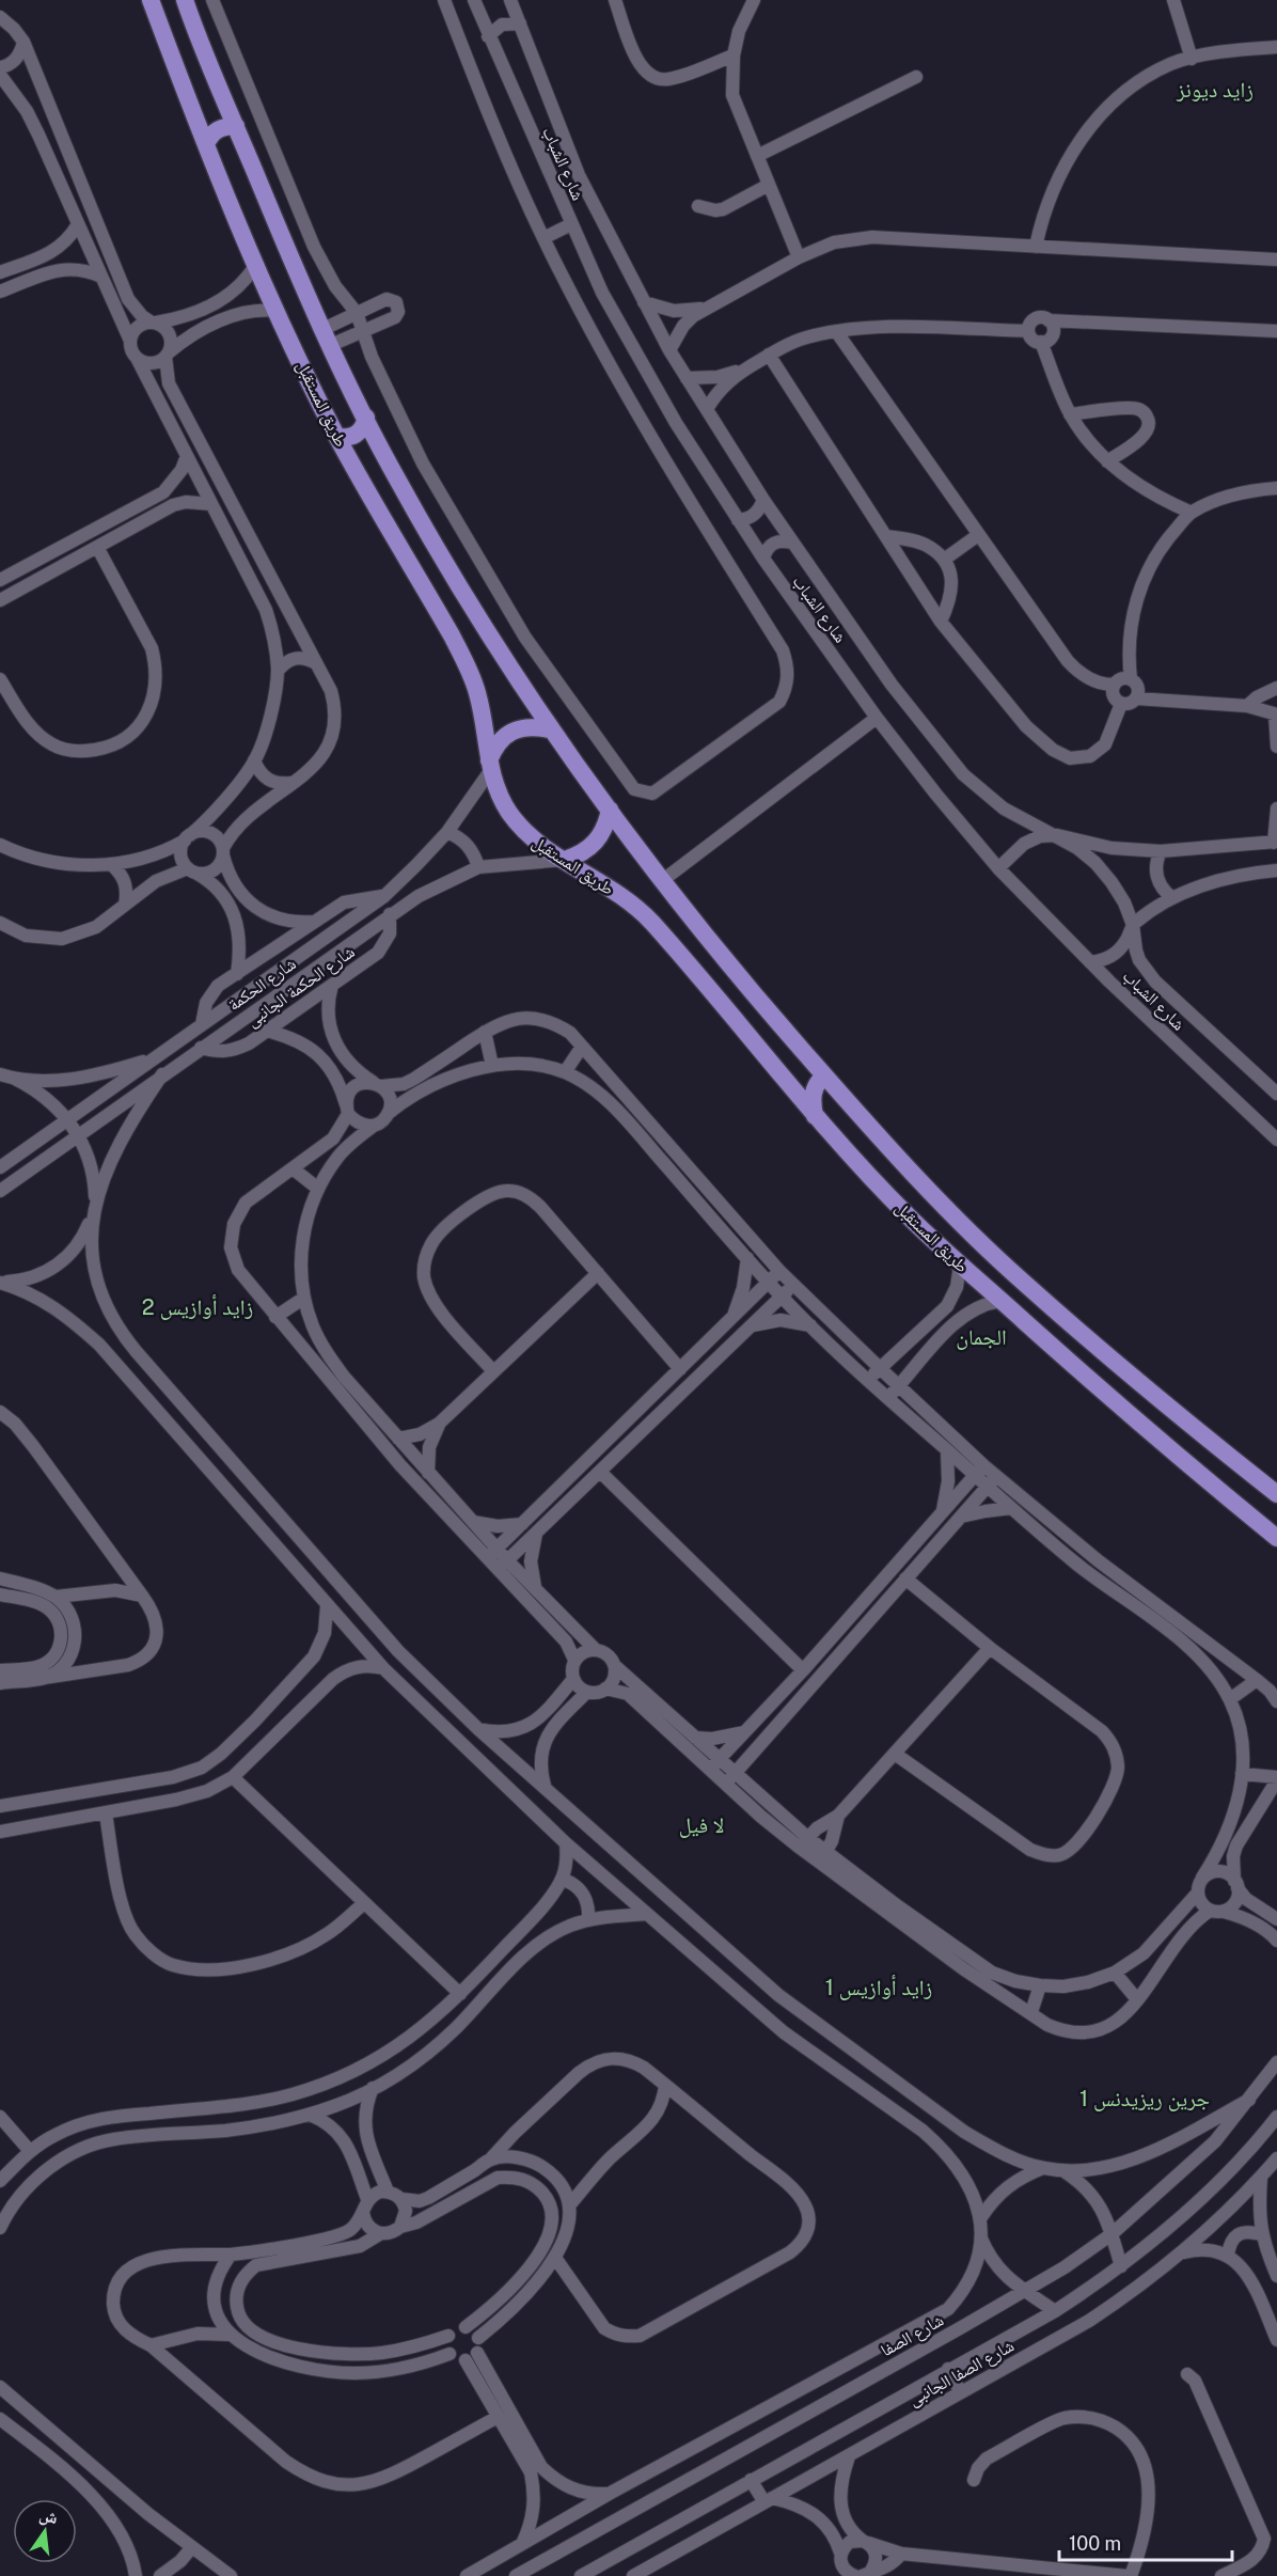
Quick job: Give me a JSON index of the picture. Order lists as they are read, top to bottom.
{
  "streets": {
    "main road": ["طريق المستقبل"],
    "street": [
      "شارع الشباب",
      "شارع الحكمة",
      "شارع الحكمة الجانبى",
      "شارع الصفا",
      "شارع الصفا الجانبى"
    ]
  },
  "crossings": [
    ["طريق المستقبل", "شارع الحكمة"],
    ["شارع الحكمة", "شارع الحكمة الجانبى"]
  ],
  "districts": [
    "زايد ديونز",
    "زايد أوازيس 2",
    "الجمان",
    "لا فيل",
    "زايد أوازيس 1",
    "جرين ريزيدنس 1"
  ],
  "scale_bar": "100 m",
  "north": "top"
}
